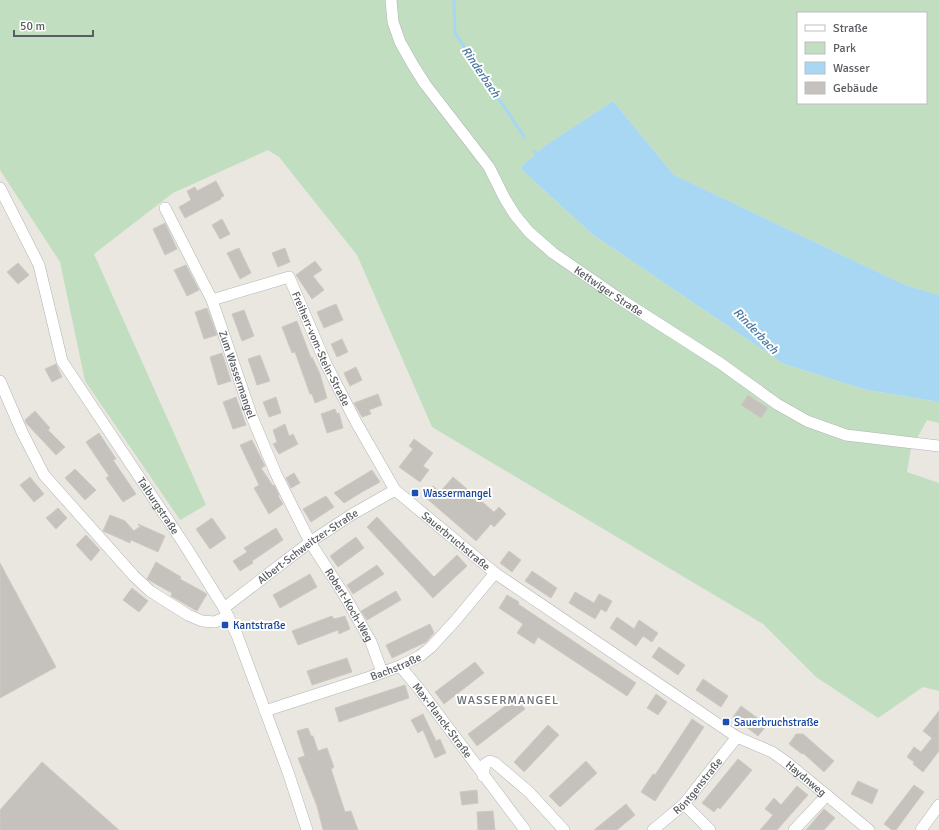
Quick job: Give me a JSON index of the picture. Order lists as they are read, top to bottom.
{
  "streets": {
    "street": [
      "Kettwiger Straße",
      "Freiherr-vom-Stein-Straße",
      "Zum Wassermangel",
      "Talburgstraße",
      "Sauerbruchstraße",
      "Albert-Schweitzer-Straße",
      "Robert-Koch-Weg",
      "Bachstraße",
      "Max-Planck-Straße",
      "Haydnweg",
      "Röntgenstraße"
    ]
  },
  "crossings": [
    ["Freiherr-vom-Stein-Straße", "Zum Wassermangel"],
    ["Freiherr-vom-Stein-Straße", "Sauerbruchstraße"],
    ["Freiherr-vom-Stein-Straße", "Albert-Schweitzer-Straße"],
    ["Zum Wassermangel", "Albert-Schweitzer-Straße"],
    ["Zum Wassermangel", "Robert-Koch-Weg"],
    ["Talburgstraße", "Albert-Schweitzer-Straße"],
    ["Talburgstraße", "Bachstraße"],
    ["Sauerbruchstraße", "Albert-Schweitzer-Straße"],
    ["Sauerbruchstraße", "Bachstraße"],
    ["Sauerbruchstraße", "Haydnweg"],
    ["Sauerbruchstraße", "Röntgenstraße"],
    ["Albert-Schweitzer-Straße", "Robert-Koch-Weg"],
    ["Robert-Koch-Weg", "Bachstraße"],
    ["Bachstraße", "Max-Planck-Straße"],
    ["Haydnweg", "Röntgenstraße"]
  ],
  "districts": ["WASSERMANGEL"],
  "water": ["Rinderbach"],
  "places": {
    "transit": ["Wassermangel", "Kantstraße", "Sauerbruchstraße"]
  },
  "legend": [
    "Straße",
    "Park",
    "Wasser",
    "Gebäude"
  ],
  "scale_bar": "50 m"
}
